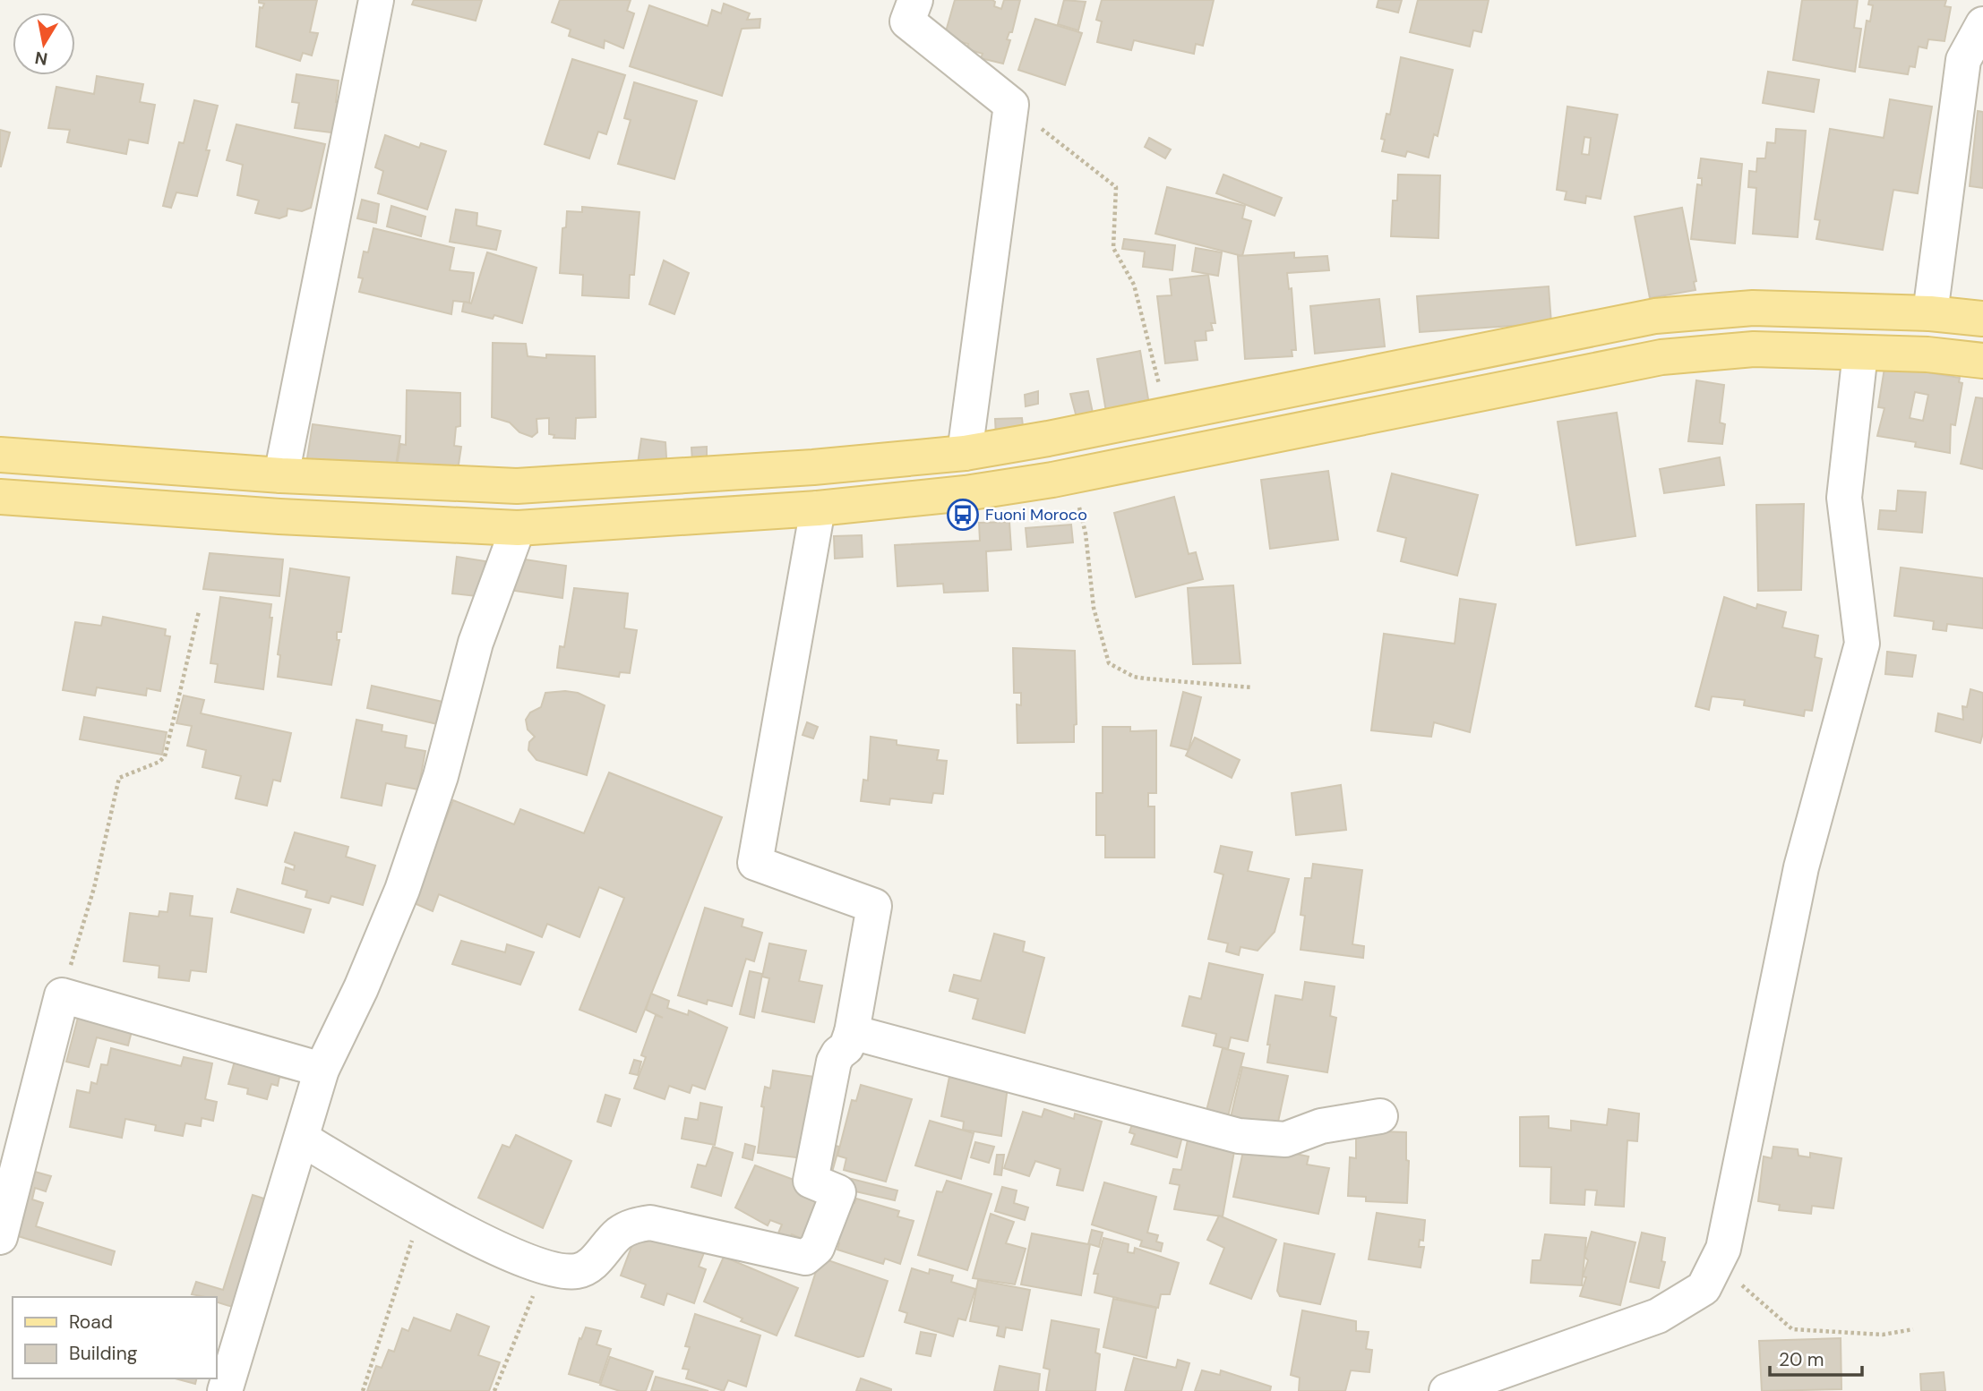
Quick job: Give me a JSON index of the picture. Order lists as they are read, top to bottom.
{
  "places": {
    "bus stop": ["Fuoni Moroco"]
  },
  "legend": ["Road", "Building"],
  "scale_bar": "20 m",
  "north": "bottom"
}
